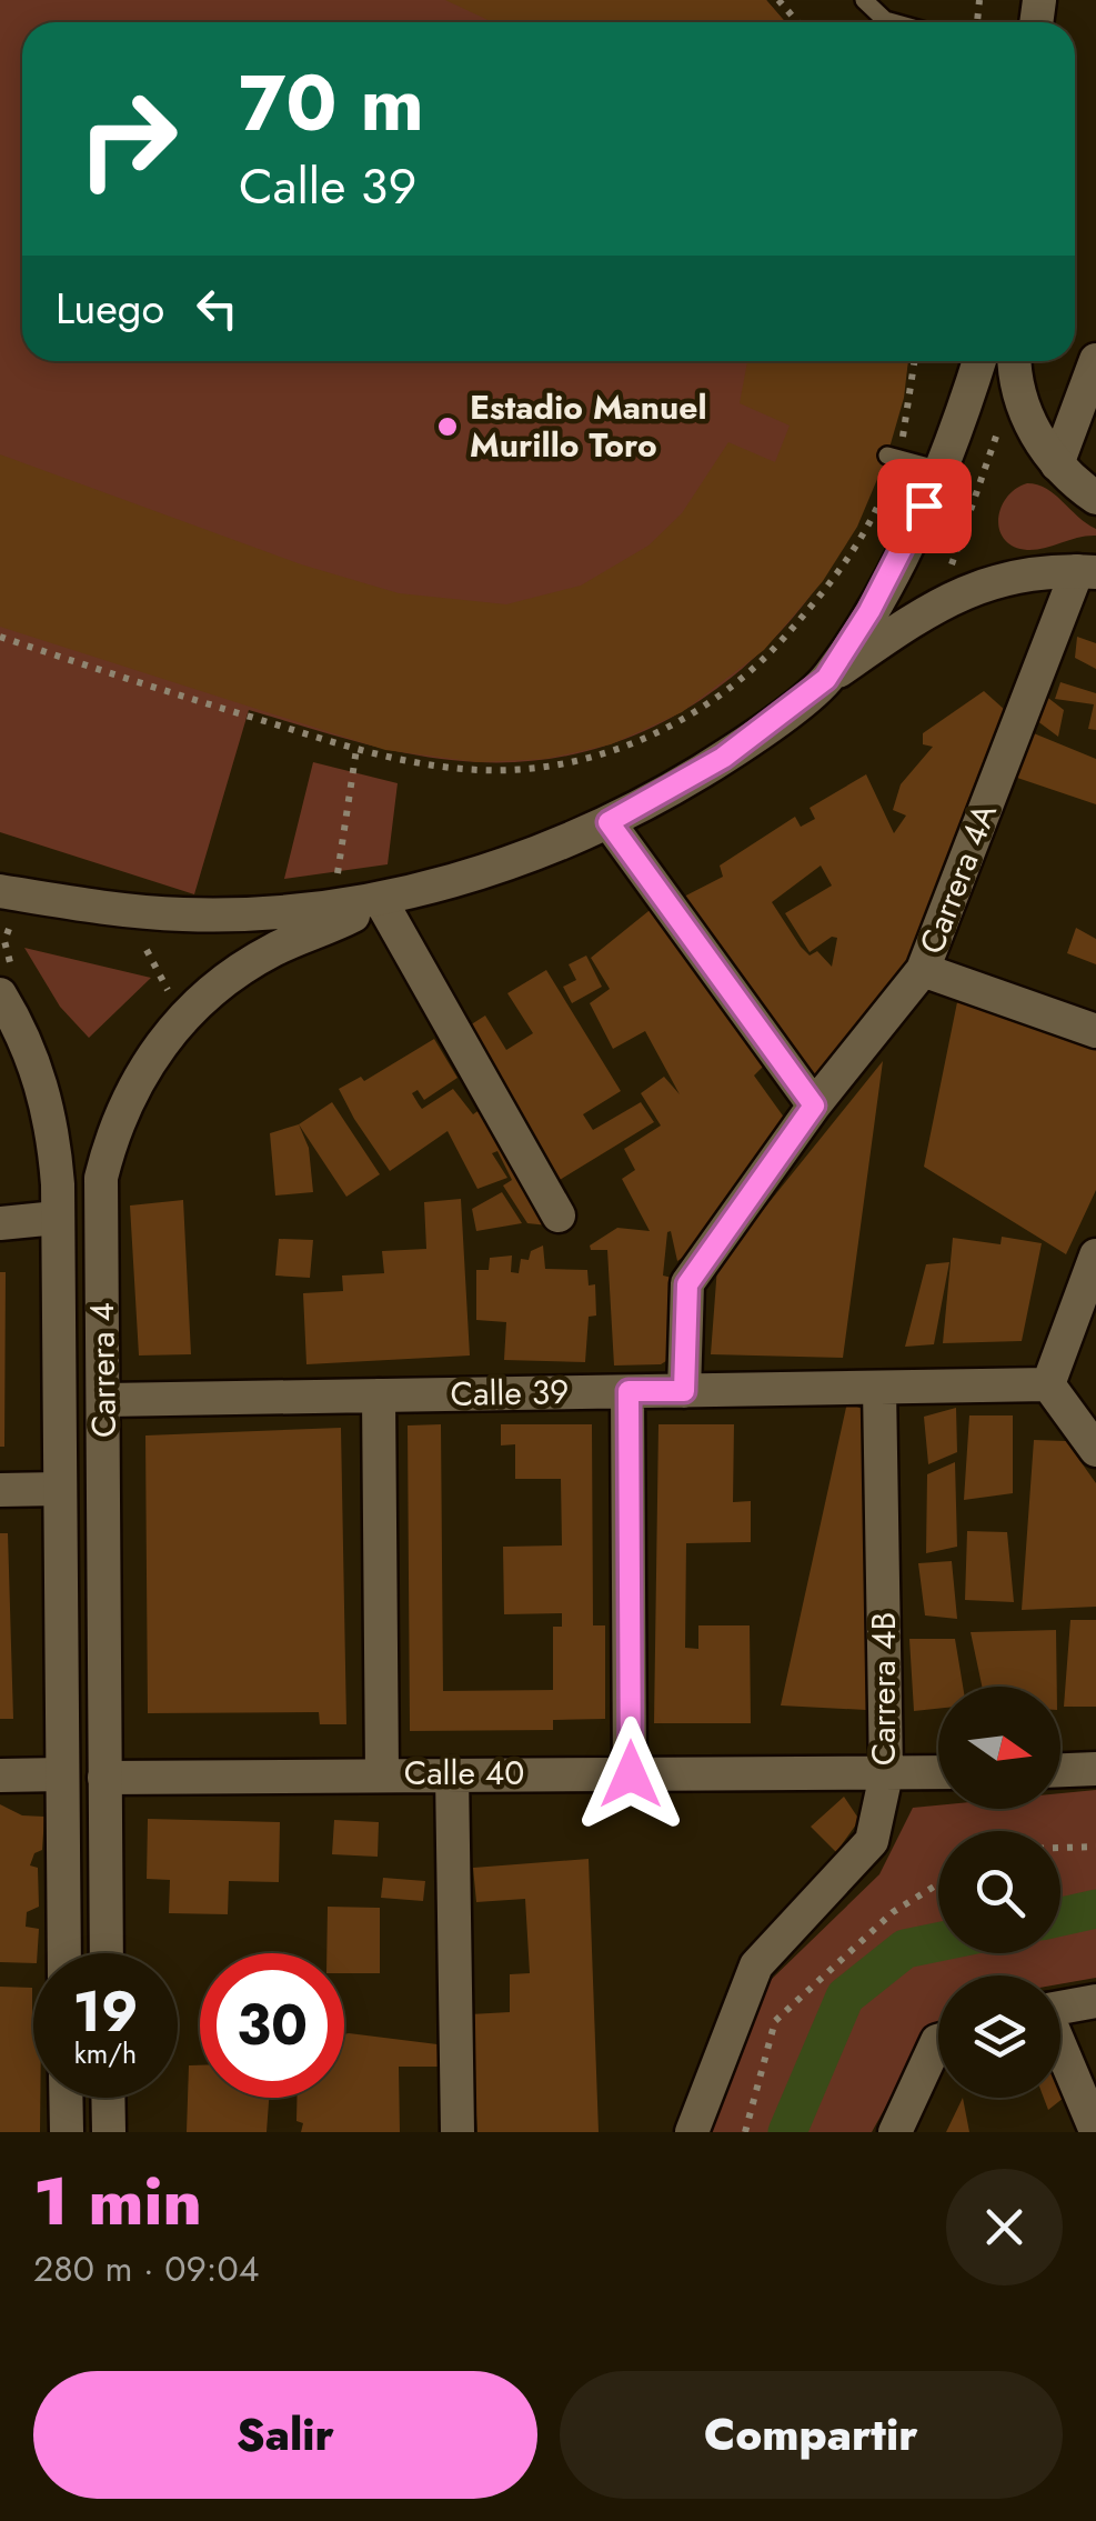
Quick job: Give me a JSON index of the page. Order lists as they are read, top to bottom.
{
  "streets": {
    "street": [
      "Carrera 4A",
      "Carrera 4",
      "Calle 39",
      "Carrera 4B",
      "Calle 40"
    ]
  },
  "crossings": [
    ["Carrera 4A", "Calle 39"],
    ["Carrera 4", "Calle 39"],
    ["Carrera 4", "Calle 40"],
    ["Calle 39", "Carrera 4B"],
    ["Carrera 4B", "Calle 40"]
  ],
  "places": ["Estadio Manuel Murillo Toro"],
  "north": "right",
  "page": {
    "turn": ["70 m", "Calle 39"],
    "then": "Luego",
    "speed": "19 km/h",
    "limit": "30",
    "heading": ["1 min", "280 m · 09:04"],
    "buttons": ["Salir", "Compartir"]
  }
}
